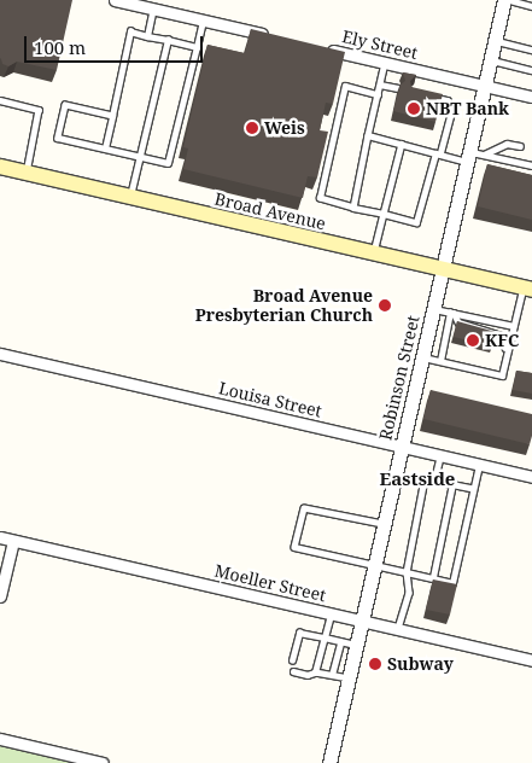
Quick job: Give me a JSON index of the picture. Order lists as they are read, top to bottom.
{
  "streets": {
    "main road": ["Broad Avenue"],
    "street": [
      "Ely Street",
      "Robinson Street",
      "Louisa Street",
      "Moeller Street"
    ]
  },
  "crossings": [
    ["Ely Street", "Robinson Street"],
    ["Broad Avenue", "Robinson Street"],
    ["Robinson Street", "Louisa Street"],
    ["Robinson Street", "Moeller Street"]
  ],
  "districts": ["Eastside"],
  "places": [
    "NBT Bank",
    "Weis",
    "Broad Avenue Presbyterian Church",
    "KFC",
    "Subway"
  ],
  "scale_bar": "100 m"
}
